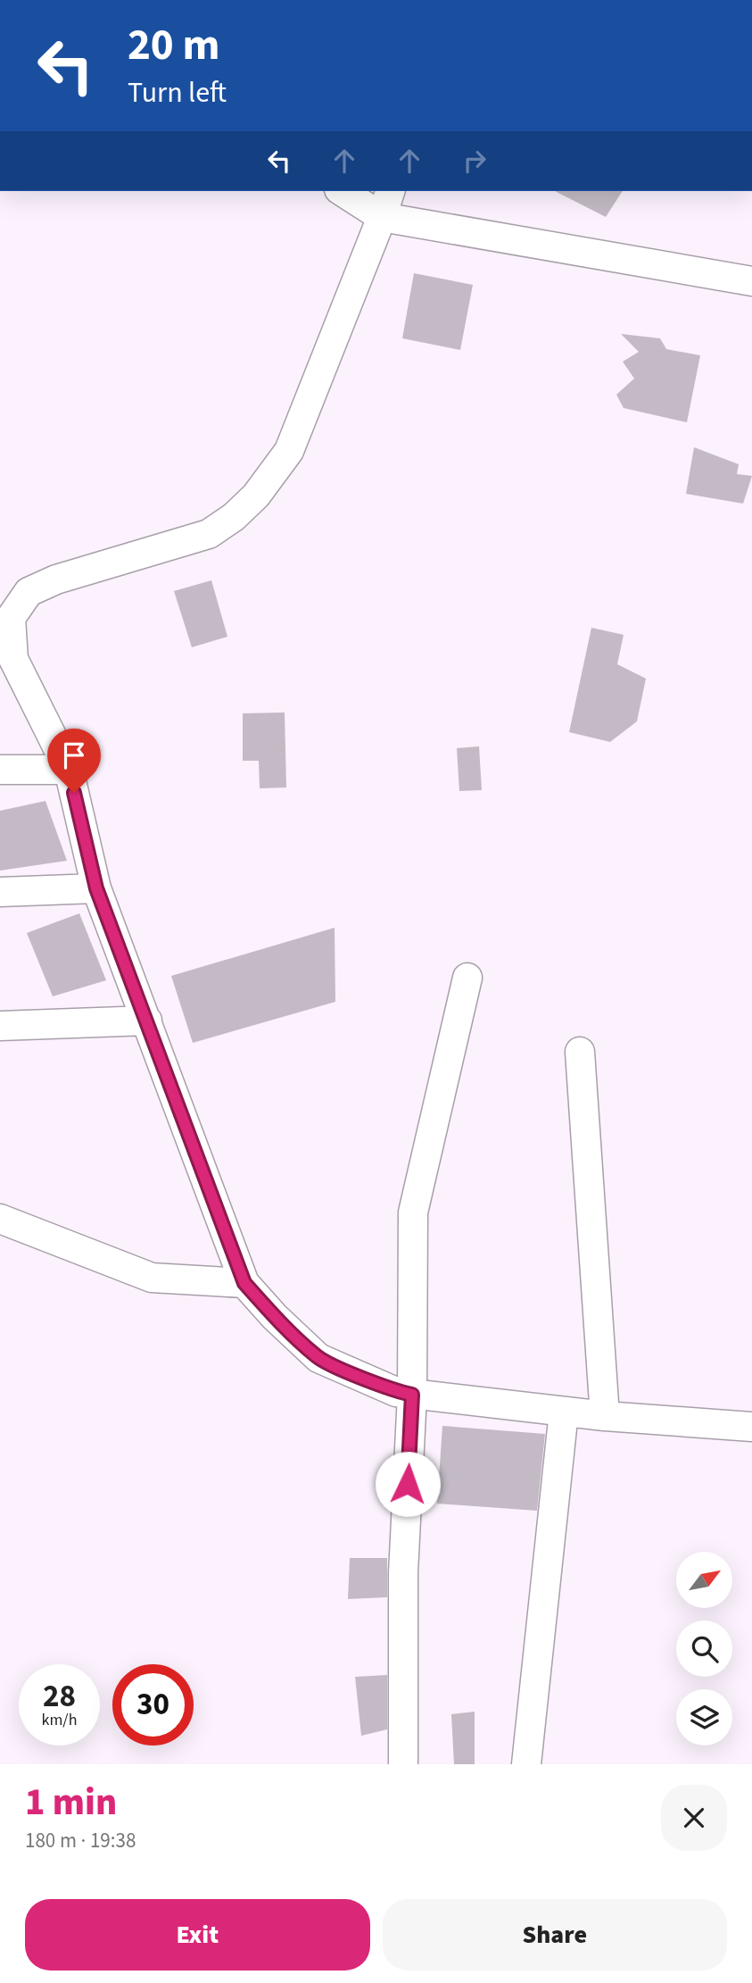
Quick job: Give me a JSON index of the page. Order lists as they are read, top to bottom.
{
  "north": "top right",
  "page": {
    "turn": ["20 m", "Turn left"],
    "speed": "28 km/h",
    "limit": "30",
    "heading": ["1 min", "180 m · 19:38"],
    "buttons": ["Exit", "Share"]
  }
}
